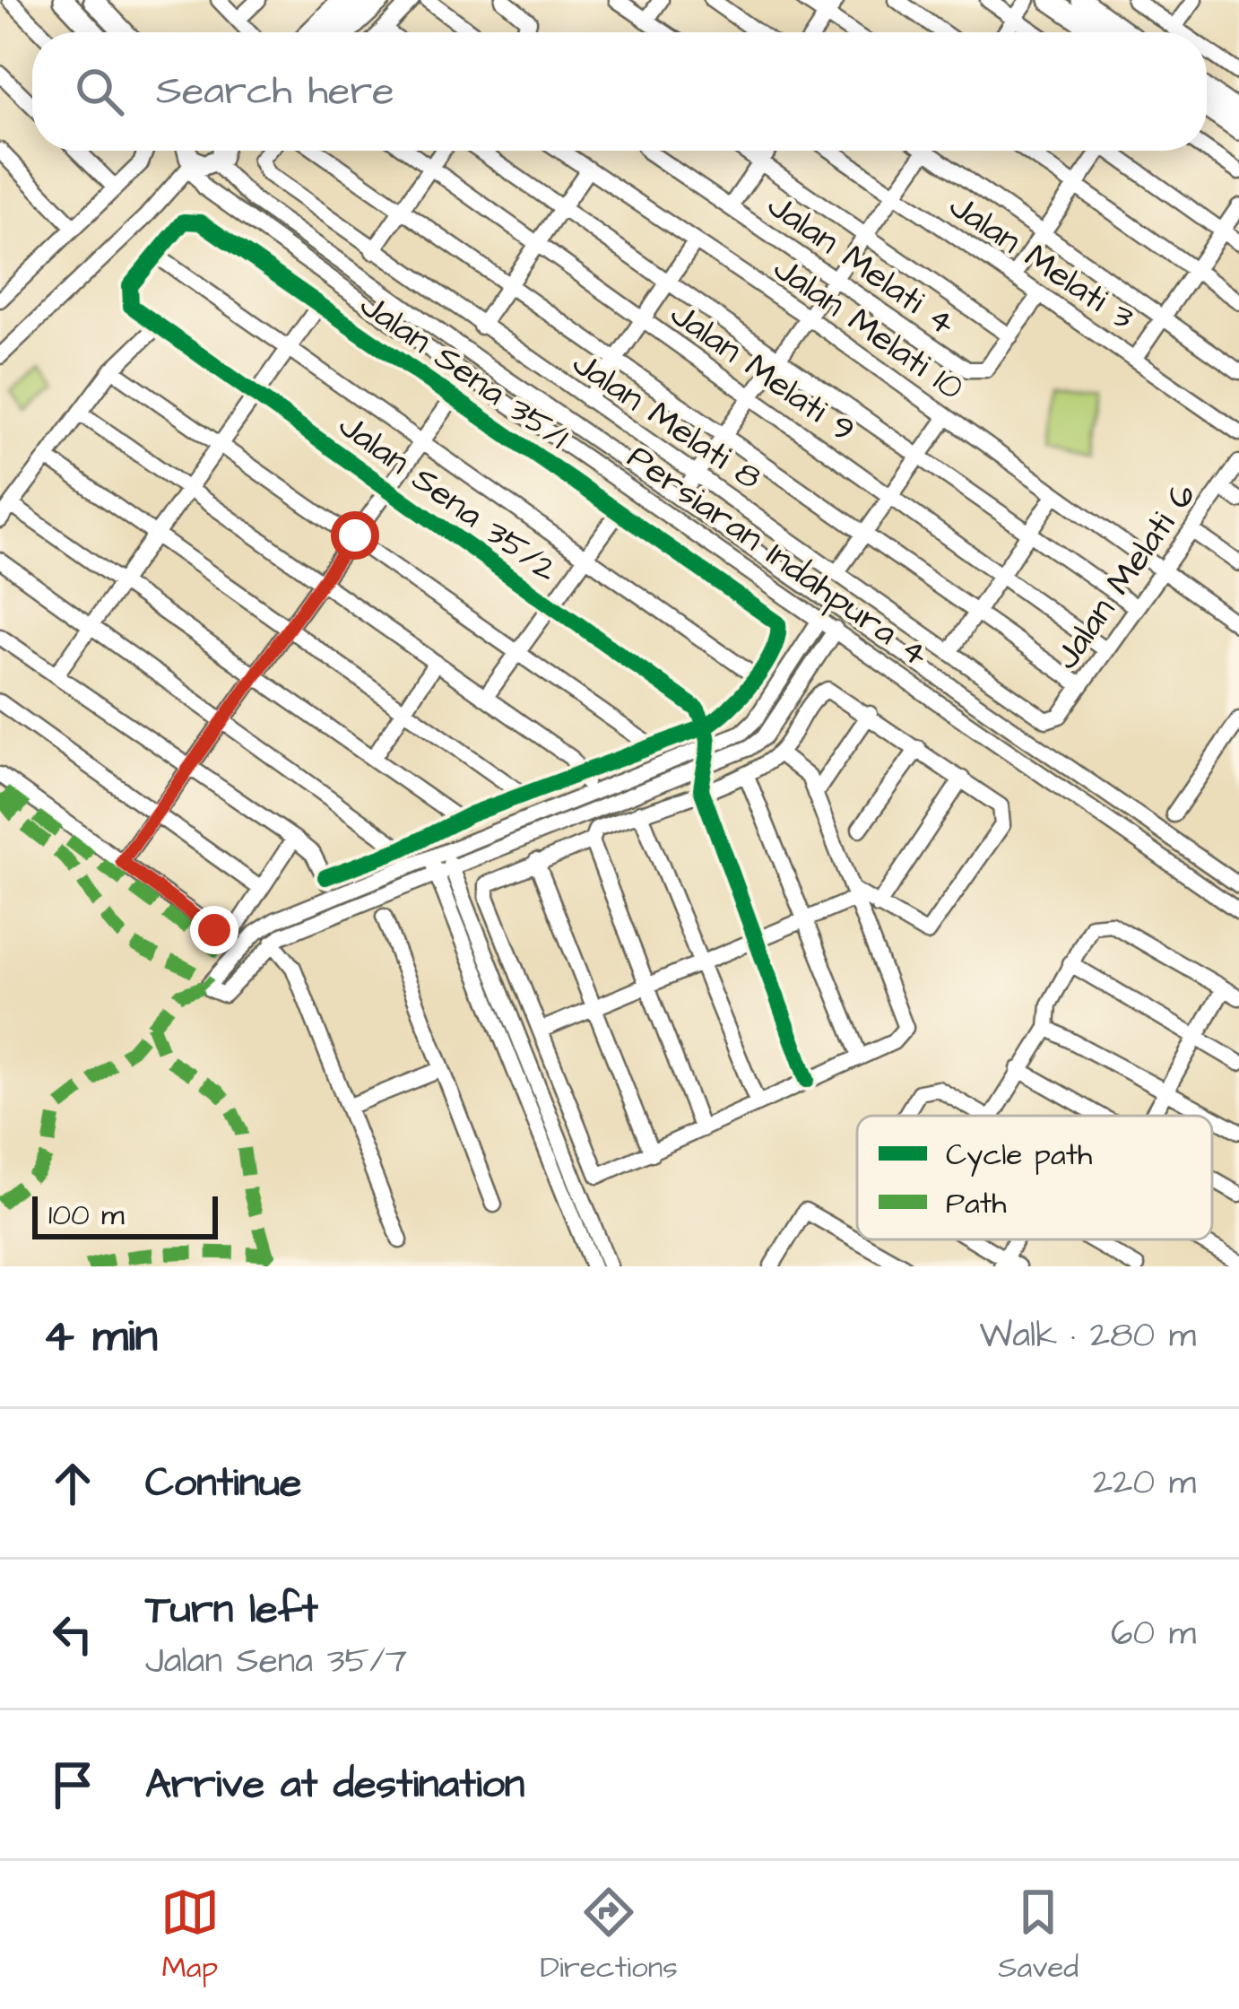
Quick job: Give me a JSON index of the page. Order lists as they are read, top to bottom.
{
  "streets": {
    "street": [
      "Jalan Melati 3",
      "Jalan Melati 4",
      "Jalan Melati 10",
      "Jalan Sena 35/1",
      "Jalan Melati 9",
      "Jalan Melati 8",
      "Jalan Sena 35/2",
      "Persiaran Indahpura 4",
      "Jalan Melati 6"
    ]
  },
  "crossings": [
    ["Jalan Melati 3", "Jalan Melati 4"],
    ["Jalan Melati 10", "Jalan Melati 6"],
    ["Jalan Sena 35/1", "Jalan Sena 35/2"],
    ["Jalan Melati 9", "Jalan Melati 6"],
    ["Jalan Melati 8", "Jalan Melati 6"]
  ],
  "legend": ["Cycle path", "Path"],
  "scale_bar": "100 m",
  "page": {
    "search": "Search here",
    "scale": "100 m",
    "heading": ["4 min", "Walk · 280 m"],
    "list": [
      ["Continue", "220 m"],
      ["Turn left", "Jalan Sena 35/7", "60 m"],
      "Arrive at destination"
    ],
    "nav": ["Map", "Directions", "Saved"]
  }
}
